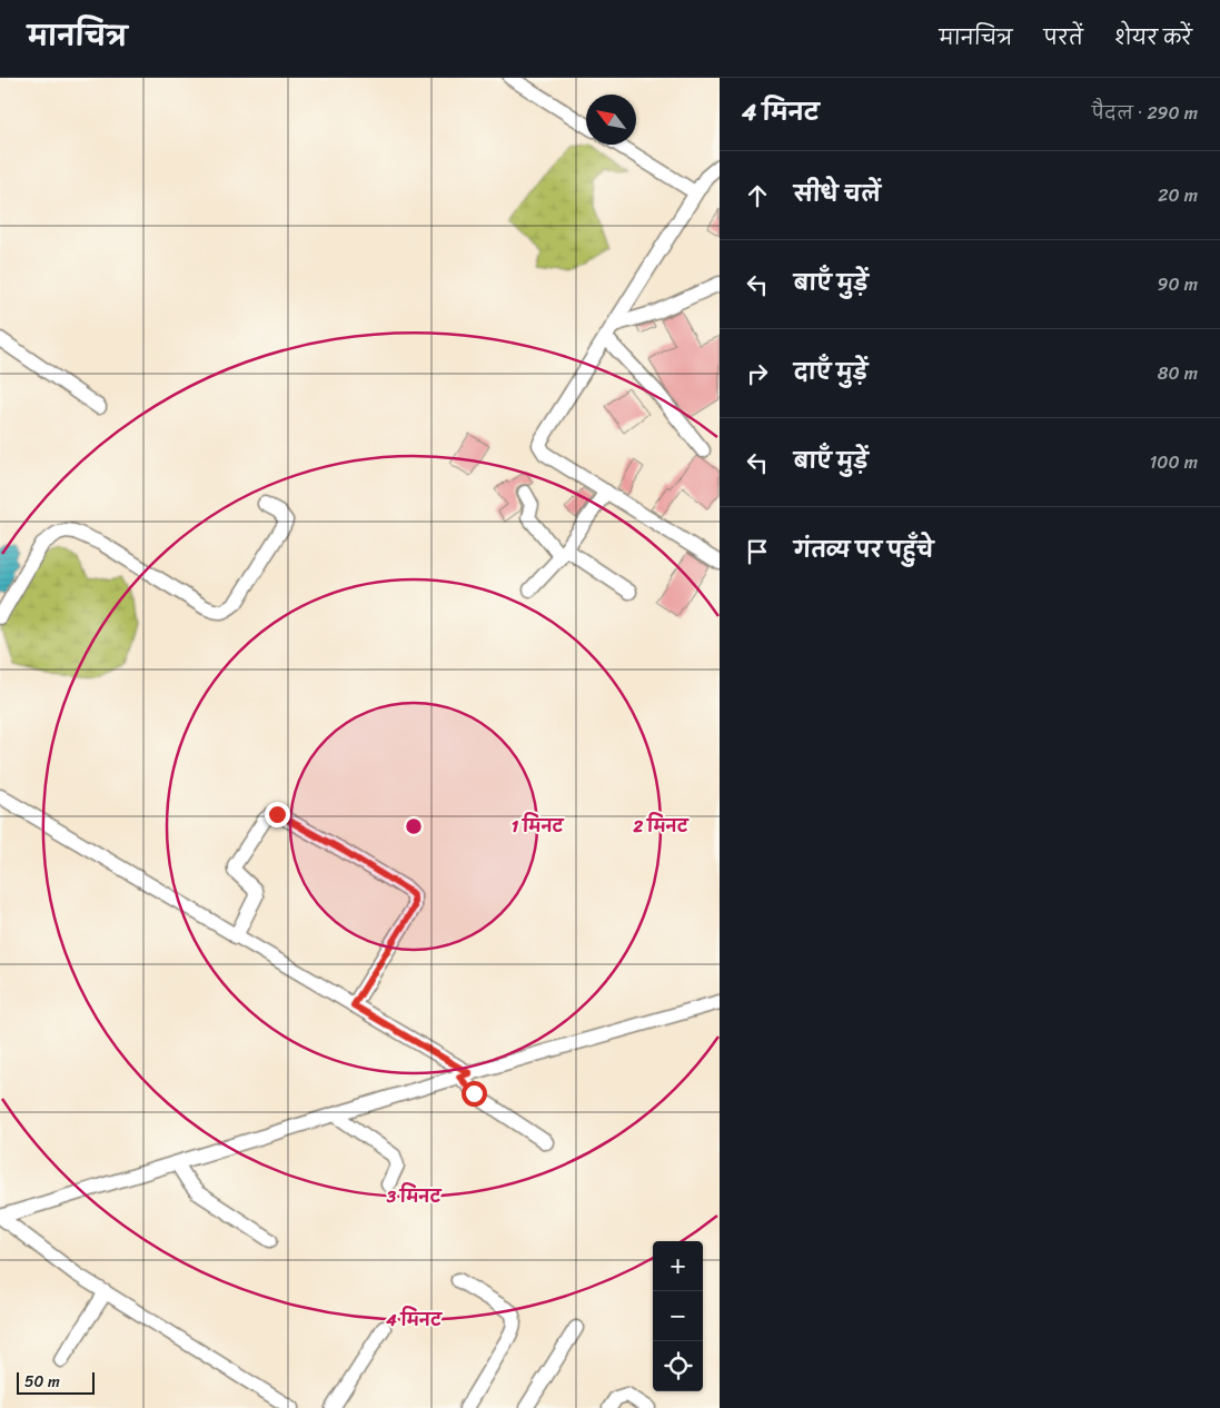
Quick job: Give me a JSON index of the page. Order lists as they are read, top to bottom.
{
  "scale_bar": "50 m",
  "north": "top left",
  "page": {
    "header": "मानचित्र",
    "nav": ["मानचित्र", "परतें", "शेयर करें"],
    "heading": ["4 मिनट", "पैदल · 290 m"],
    "list": [
      ["सीधे चलें", "20 m"],
      ["बाएँ मुड़ें", "90 m"],
      ["दाएँ मुड़ें", "80 m"],
      ["बाएँ मुड़ें", "100 m"],
      "गंतव्य पर पहुँचे"
    ],
    "map_buttons": ["+", "−"],
    "scale": "50 m"
  },
  "rings": [
    "1 मिनट",
    "2 मिनट",
    "3 मिनट",
    "4 मिनट"
  ]
}
